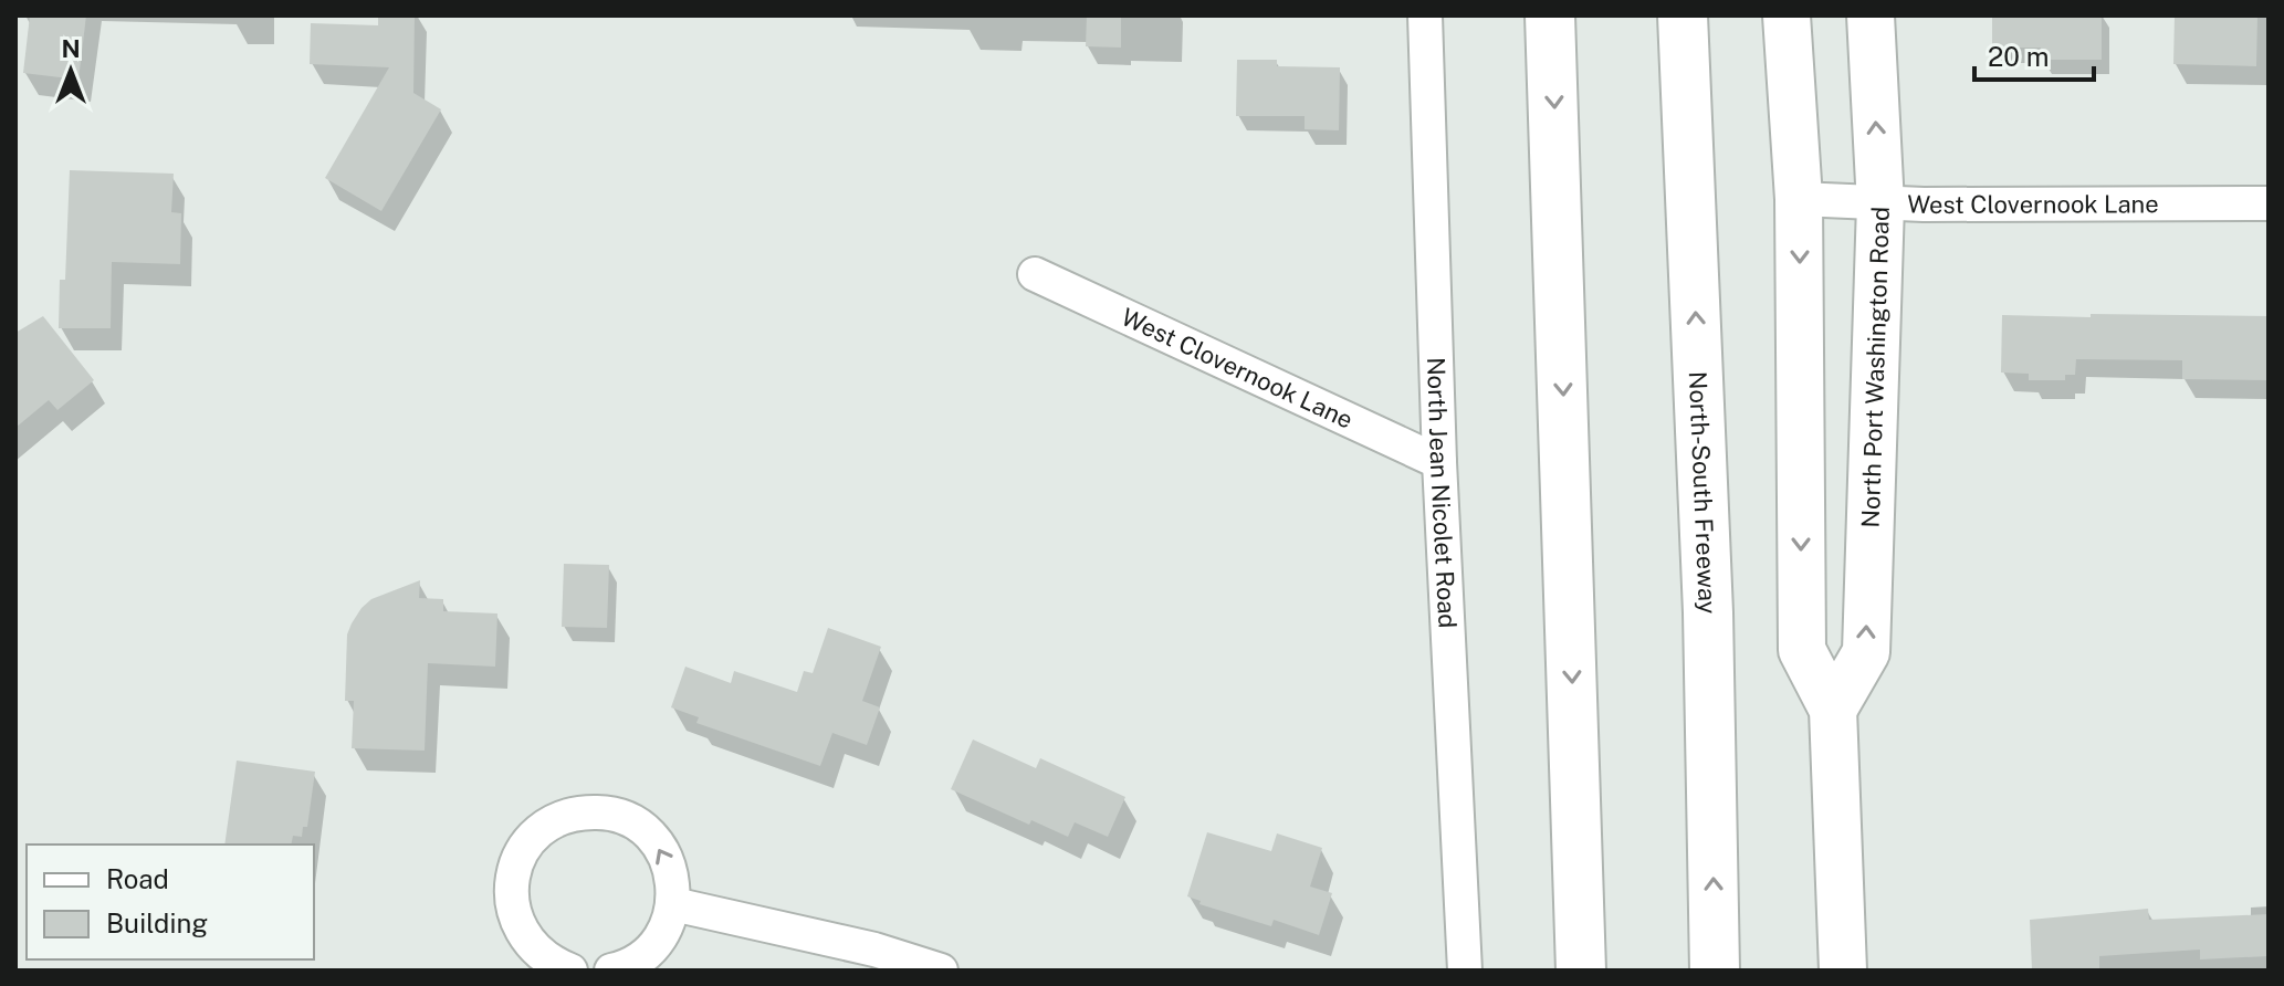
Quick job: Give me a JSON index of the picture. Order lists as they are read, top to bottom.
{
  "streets": {
    "highway": ["North-South Freeway"],
    "main road": ["North Port Washington Road"],
    "street": ["West Clovernook Lane", "North Jean Nicolet Road"]
  },
  "crossings": [
    ["West Clovernook Lane", "North Port Washington Road"],
    ["West Clovernook Lane", "North Jean Nicolet Road"]
  ],
  "legend": ["Road", "Building"],
  "scale_bar": "20 m",
  "north": "top"
}
